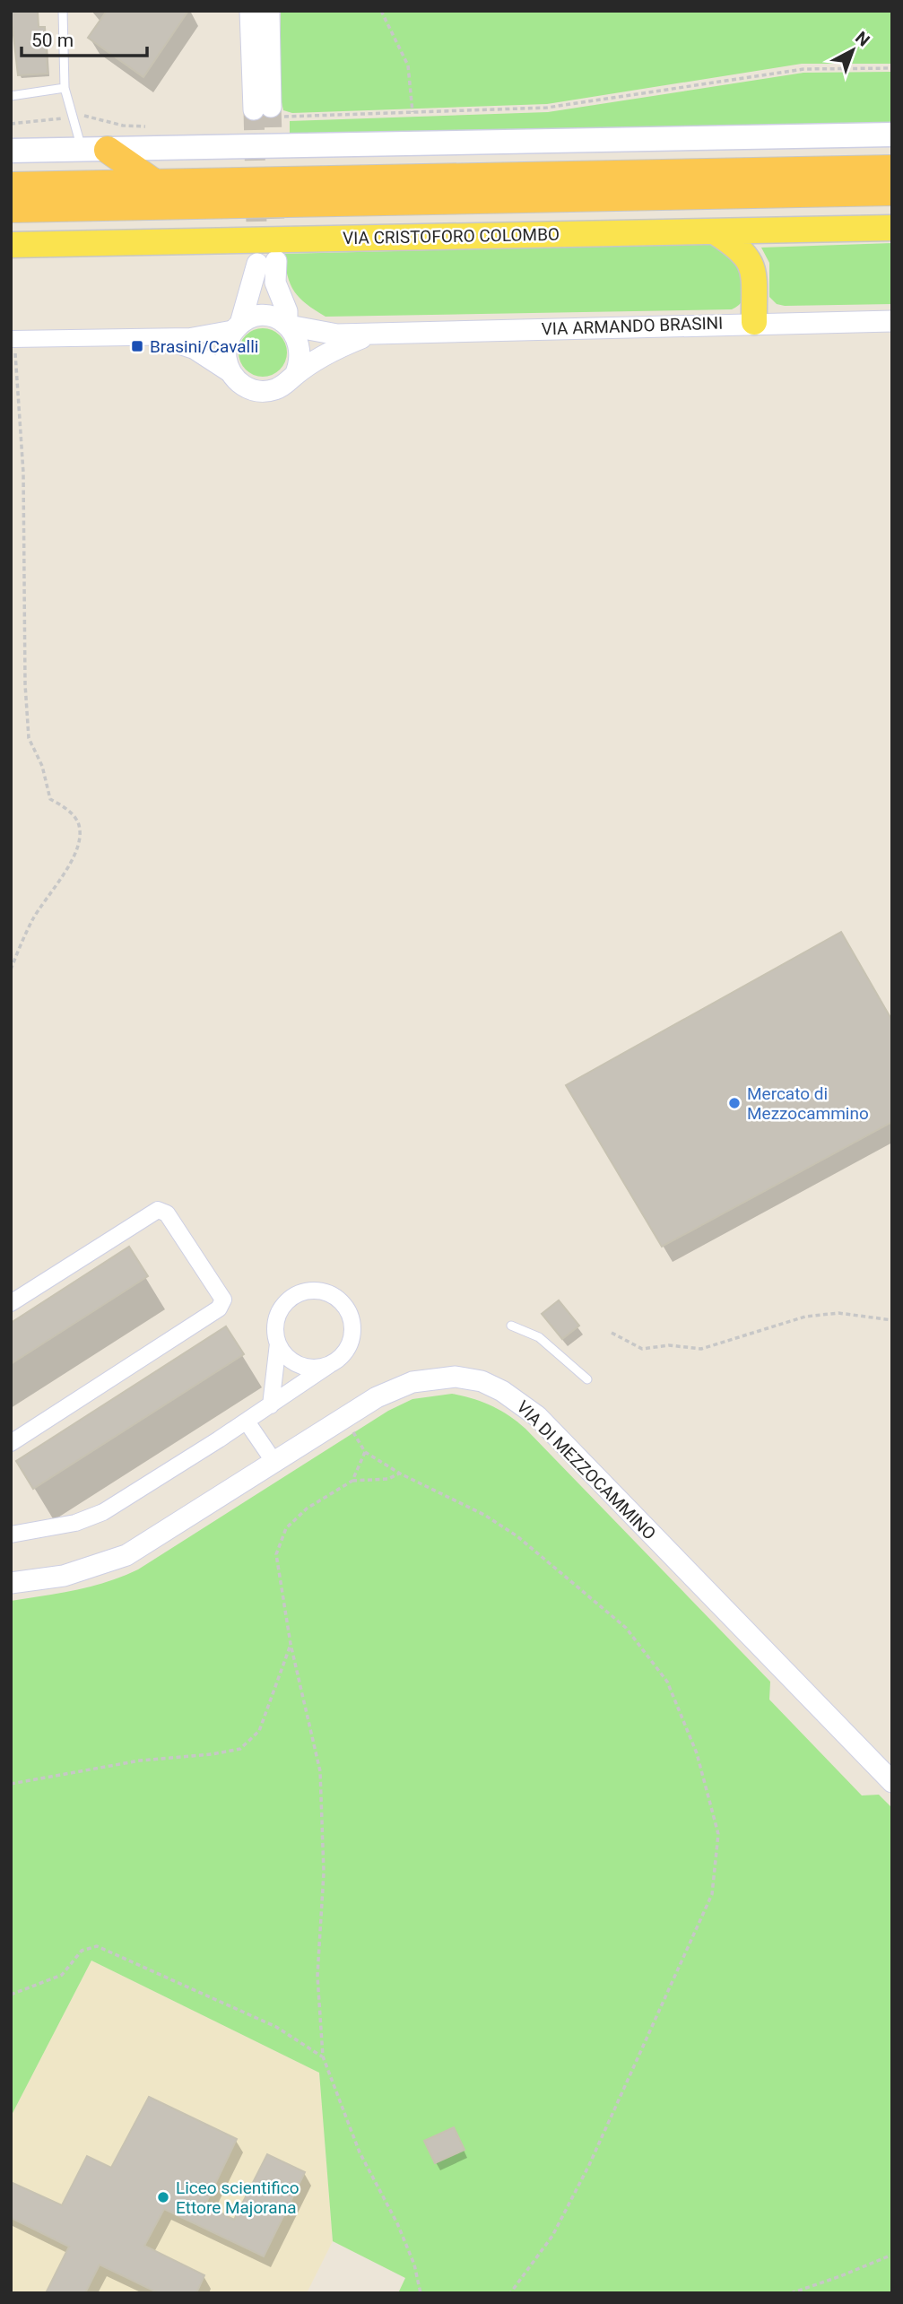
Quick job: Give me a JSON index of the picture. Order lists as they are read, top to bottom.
{
  "streets": {
    "highway": ["VIA CRISTOFORO COLOMBO"],
    "street": ["VIA ARMANDO BRASINI", "VIA DI MEZZOCAMMINO"]
  },
  "places": {
    "transit": ["Brasini/Cavalli"],
    "other": ["Mercato di Mezzocammino", "Liceo scientifico Ettore Majorana"]
  },
  "scale_bar": "50 m",
  "north": "top right"
}
